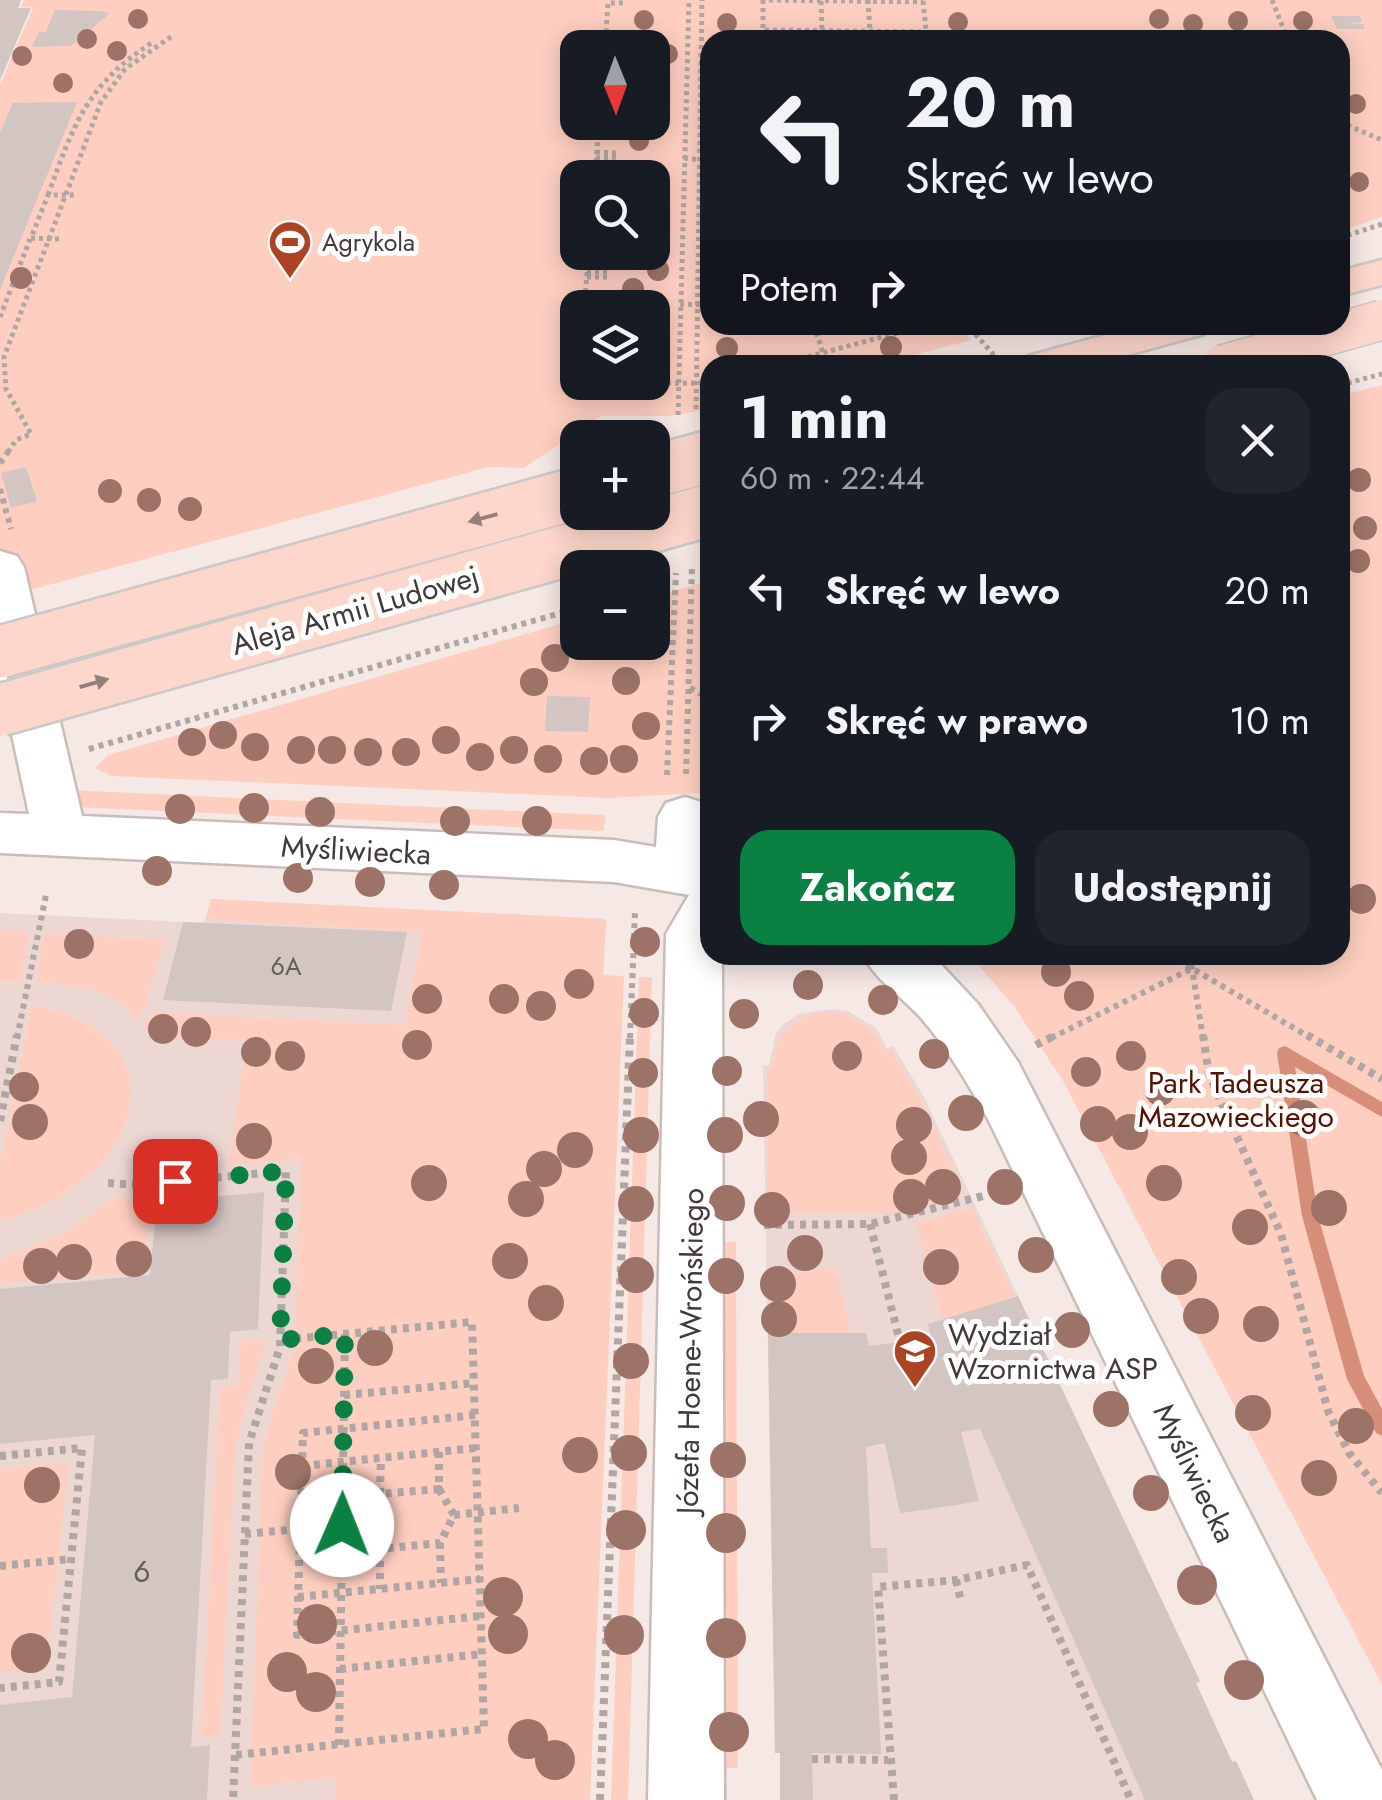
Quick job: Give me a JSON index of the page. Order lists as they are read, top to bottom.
{
  "streets": {
    "main road": ["Aleja Armii Ludowej"],
    "street": ["Myśliwiecka", "Józefa Hoene-Wrońskiego"]
  },
  "crossings": [
    ["Myśliwiecka", "Józefa Hoene-Wrońskiego"]
  ],
  "parks": ["Park Tadeusza Mazowieckiego"],
  "places": {
    "sports": ["Agrykola"],
    "school or university": ["Wydział Wzornictwa ASP"]
  },
  "house_numbers": ["6A", "6"],
  "north": "bottom",
  "page": {
    "map_buttons": ["+", "−"],
    "turn": ["20 m", "Skręć w lewo"],
    "then": "Potem",
    "heading": ["1 min", "60 m · 22:44"],
    "list": [
      {
        "name": "Skręć w lewo",
        "value": "20 m"
      },
      {
        "name": "Skręć w prawo",
        "value": "10 m"
      }
    ],
    "buttons": ["Zakończ", "Udostępnij"]
  }
}
